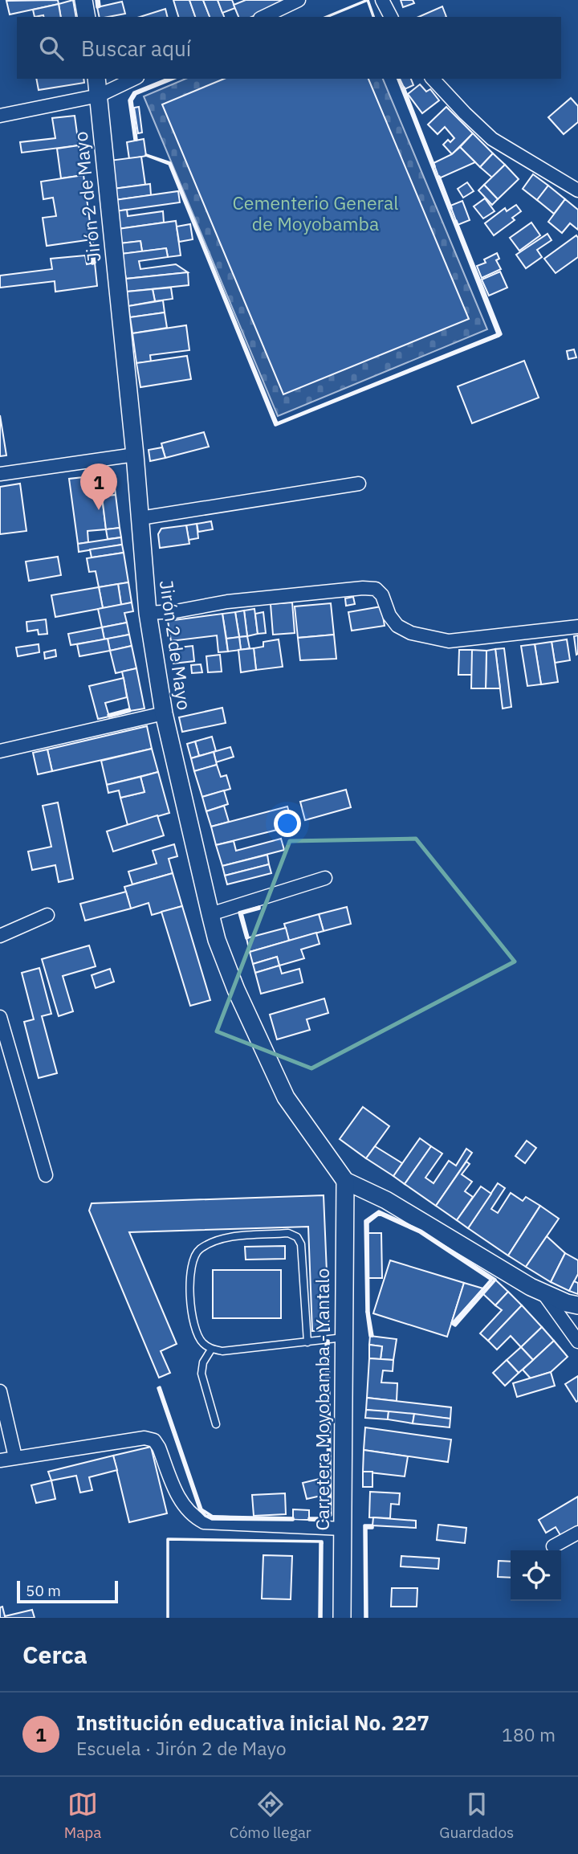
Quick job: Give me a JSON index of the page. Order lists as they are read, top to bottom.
{
  "streets": {
    "main road": ["Jirón 2 de Mayo", "Carretera Moyobamba - Yantalo"]
  },
  "crossings": [
    ["Jirón 2 de Mayo", "Carretera Moyobamba - Yantalo"]
  ],
  "parks": ["Cementerio General de Moyobamba"],
  "scale_bar": "50 m",
  "page": {
    "search": "Buscar aquí",
    "pins": "1",
    "scale": "50 m",
    "heading": "Cerca",
    "list": [
      {
        "mark": "1",
        "name": "Institución educativa inicial No. 227",
        "note": "Escuela · Jirón 2 de Mayo",
        "value": "180 m"
      }
    ],
    "nav": ["Mapa", "Cómo llegar", "Guardados"]
  }
}
